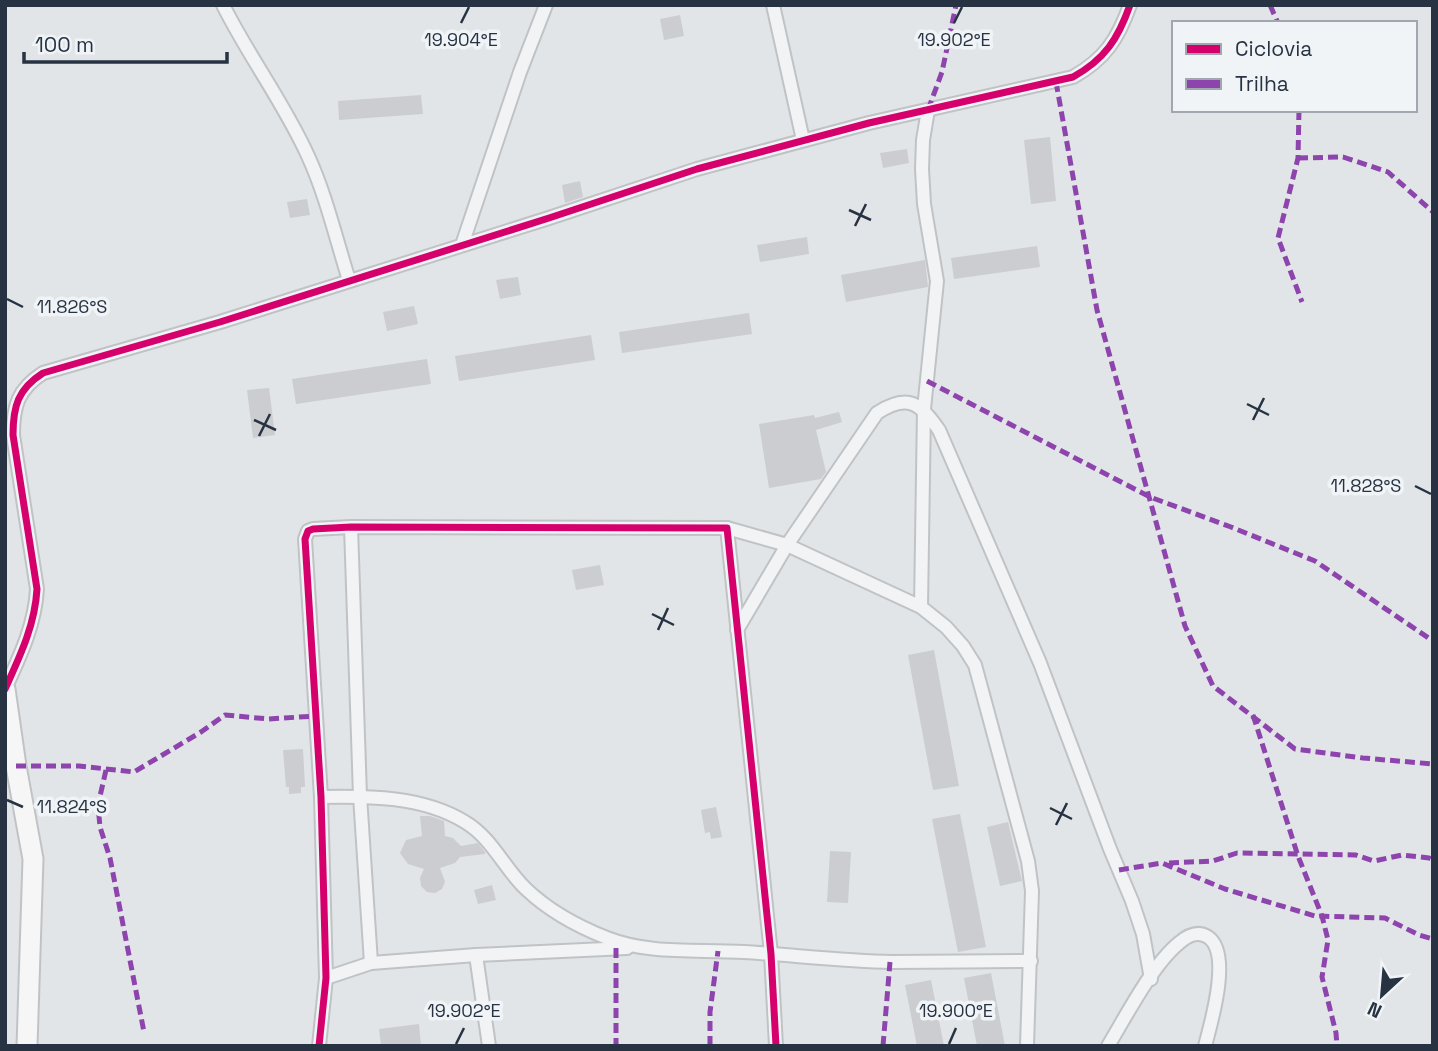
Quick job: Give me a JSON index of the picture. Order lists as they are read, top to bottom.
{
  "legend": ["Ciclovia", "Trilha"],
  "scale_bar": "100 m",
  "north": "bottom left",
  "coordinates": [
    "19.902°E",
    "19.904°E",
    "11.826°S",
    "11.828°S",
    "11.824°S",
    "19.900°E"
  ]
}
